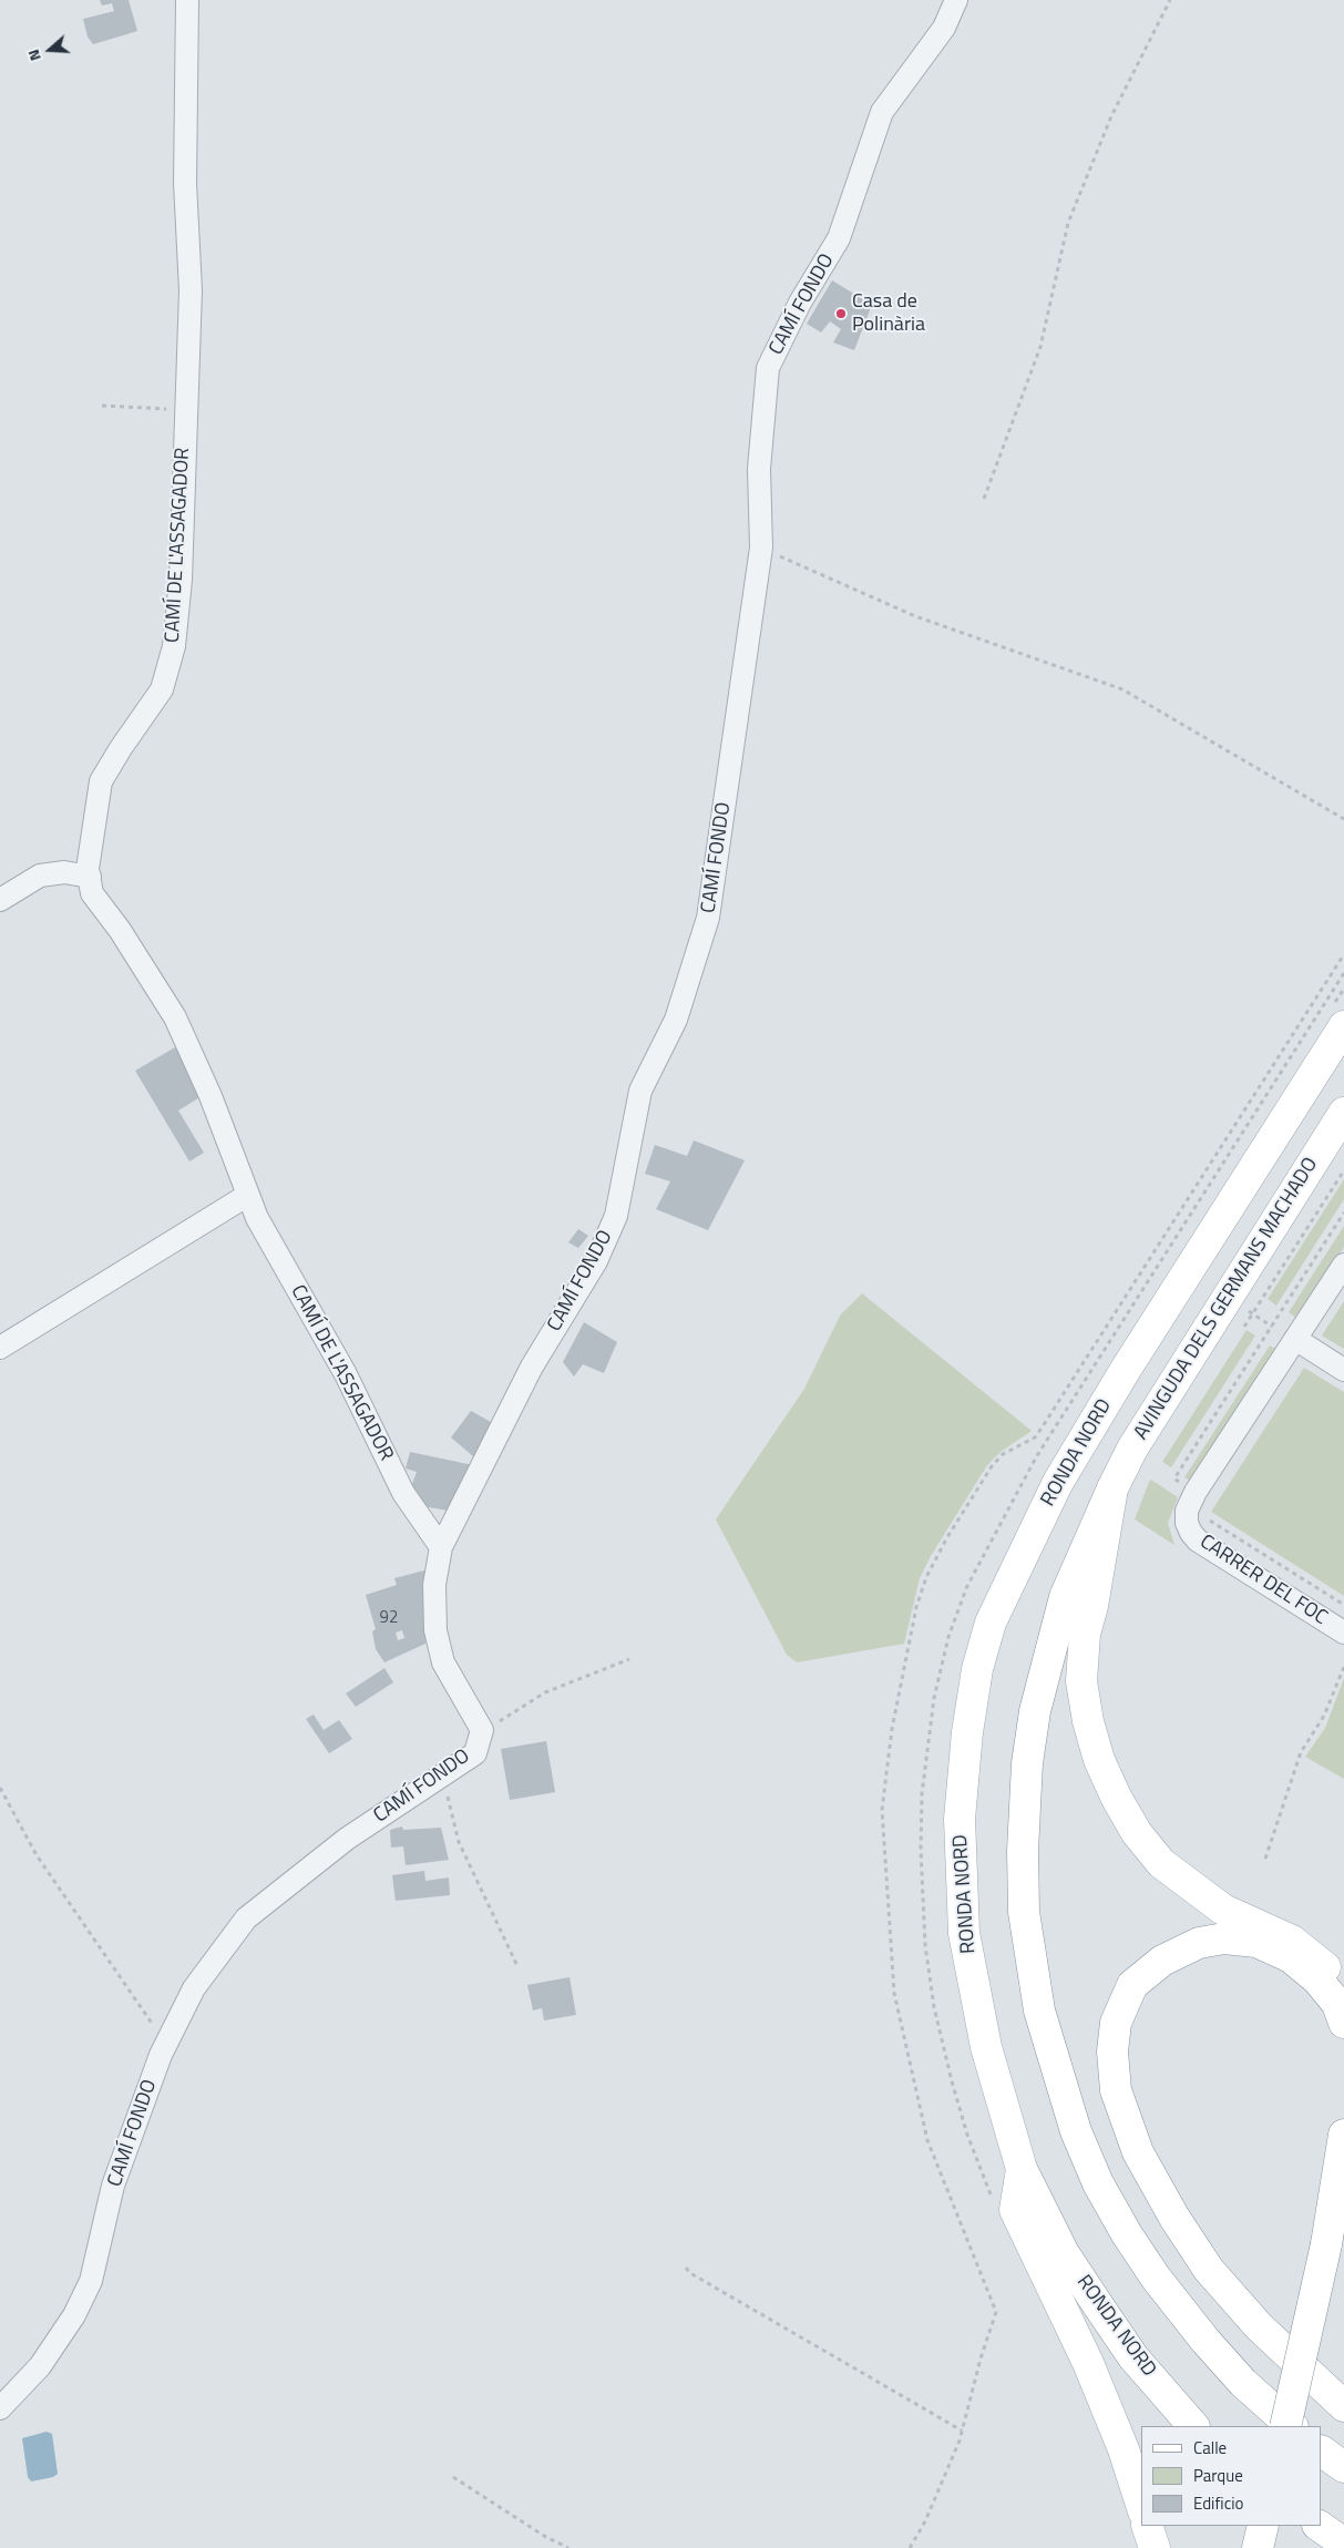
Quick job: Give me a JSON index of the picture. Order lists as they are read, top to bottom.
{
  "streets": {
    "main road": ["AVINGUDA DELS GERMANS MACHADO", "RONDA NORD"],
    "street": ["CAMÍ FONDO", "CAMÍ DE L'ASSAGADOR", "CARRER DEL FOC"]
  },
  "crossings": [
    ["CAMÍ FONDO", "CAMÍ DE L'ASSAGADOR"]
  ],
  "places": ["Casa de Polinària"],
  "house_numbers": ["92"],
  "legend": ["Calle", "Parque", "Edificio"],
  "north": "left"
}
